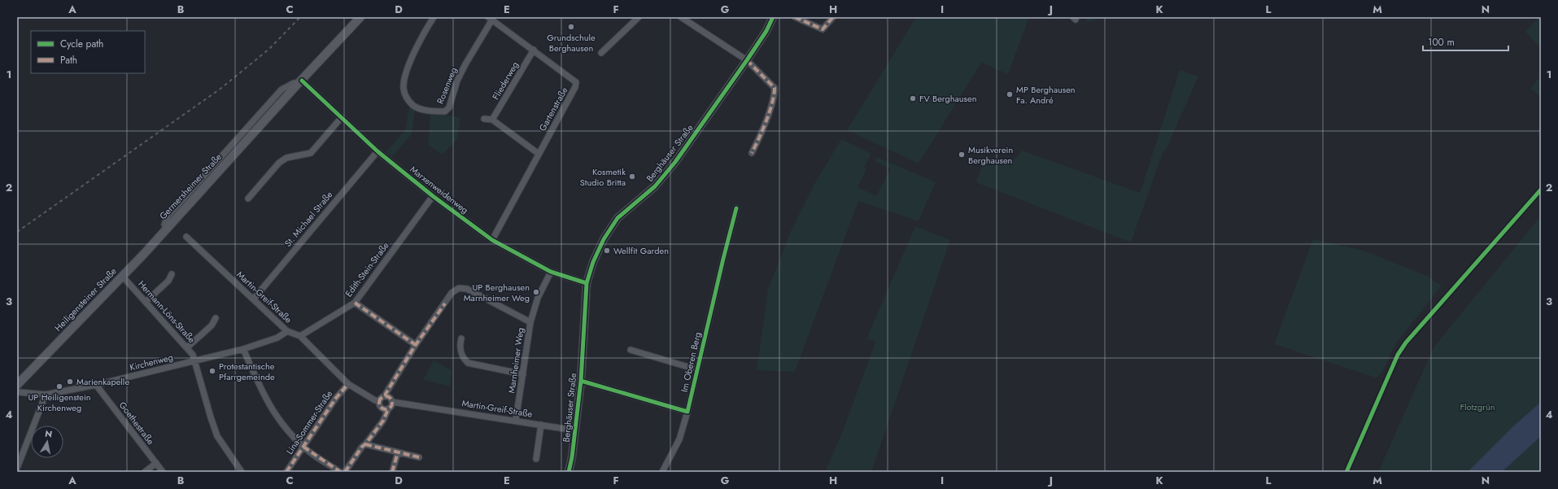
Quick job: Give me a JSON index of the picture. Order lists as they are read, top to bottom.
{
  "streets": {
    "main road": ["Germersheimer Straße", "Heiligensteiner Straße"],
    "street": [
      "Fliederweg",
      "Rosenweg",
      "Gartenstraße",
      "Berghäuser Straße",
      "Marxenweidenweg",
      "St. Michael Straße",
      "Edith-Stein-Straße",
      "Martin-Greif-Straße",
      "Hermann-Löns-Straße",
      "Marnheimer Weg",
      "Kirchenweg",
      "Im Oberen Berg",
      "Lina-Sommer-Straße",
      "Goethestraße"
    ]
  },
  "crossings": [
    ["Fliederweg", "Gartenstraße"],
    ["Rosenweg", "Gartenstraße"],
    ["Gartenstraße", "Marxenweidenweg"],
    ["Berghäuser Straße", "Marxenweidenweg"],
    ["Berghäuser Straße", "Martin-Greif-Straße"],
    ["Germersheimer Straße", "Marxenweidenweg"],
    ["Germersheimer Straße", "Heiligensteiner Straße"],
    ["Marxenweidenweg", "St. Michael Straße"],
    ["Marxenweidenweg", "Edith-Stein-Straße"],
    ["Marxenweidenweg", "Marnheimer Weg"],
    ["St. Michael Straße", "Martin-Greif-Straße"],
    ["Edith-Stein-Straße", "Martin-Greif-Straße"],
    ["Martin-Greif-Straße", "Marnheimer Weg"],
    ["Martin-Greif-Straße", "Kirchenweg"],
    ["Martin-Greif-Straße", "Lina-Sommer-Straße"],
    ["Heiligensteiner Straße", "Hermann-Löns-Straße"],
    ["Hermann-Löns-Straße", "Kirchenweg"],
    ["Kirchenweg", "Goethestraße"]
  ],
  "parks": ["Flotzgrün"],
  "places": [
    "Grundschule Berghausen",
    "MP Berghausen Fa. André",
    "FV Berghausen",
    "Musikverein Berghausen",
    "Kosmetik Studio Britta",
    "Wellfit Garden",
    "UP Berghausen Marnheimer Weg",
    "Protestantische Pfarrgemeinde",
    "Marienkapelle",
    "UP Heiligenstein Kirchenweg"
  ],
  "legend": ["Cycle path", "Path"],
  "scale_bar": "100 m",
  "north": "top",
  "grid": {
    "columns": [
      "A",
      "B",
      "C",
      "D",
      "E",
      "F",
      "G",
      "H",
      "I",
      "J",
      "K",
      "L",
      "M",
      "N"
    ],
    "rows": [
      "1",
      "2",
      "3",
      "4"
    ]
  }
}
